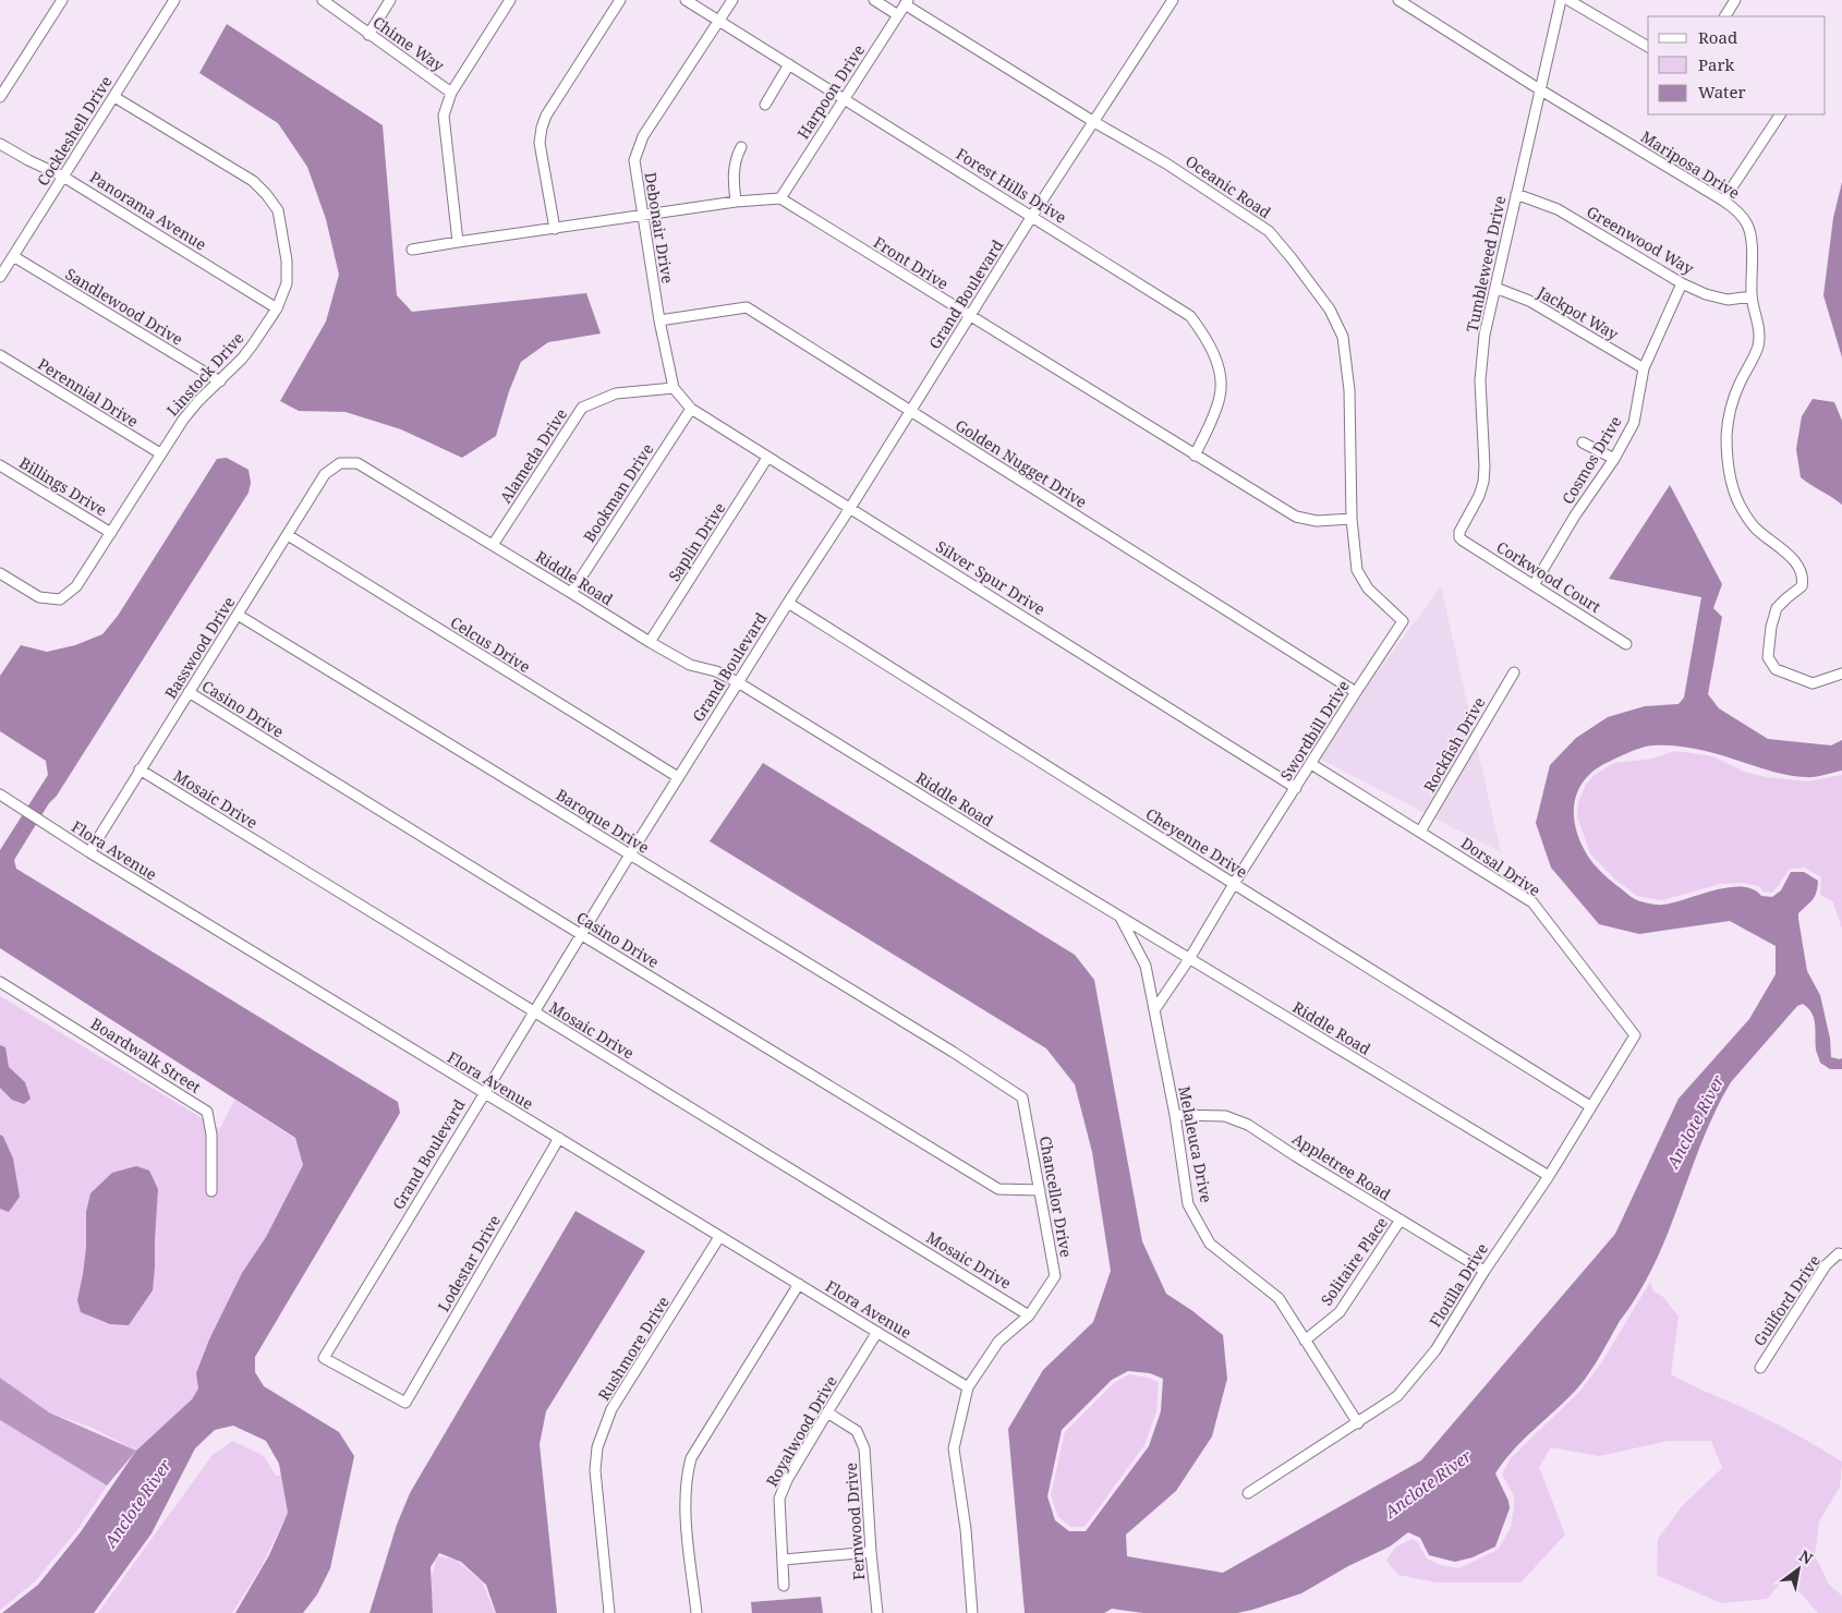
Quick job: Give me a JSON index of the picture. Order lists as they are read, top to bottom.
{
  "streets": {
    "street": [
      "Chime Way",
      "Harpoon Drive",
      "Cockleshell Drive",
      "Mariposa Drive",
      "Forest Hills Drive",
      "Oceanic Road",
      "Panorama Avenue",
      "Debonair Drive",
      "Greenwood Way",
      "Front Drive",
      "Tumbleweed Drive",
      "Grand Boulevard",
      "Sandlewood Drive",
      "Jackpot Way",
      "Linstock Drive",
      "Perennial Drive",
      "Alameda Drive",
      "Cosmos Drive",
      "Golden Nugget Drive",
      "Billings Drive",
      "Bookman Drive",
      "Saplin Drive",
      "Corkwood Court",
      "Riddle Road",
      "Silver Spur Drive",
      "Celcus Drive",
      "Basswood Drive",
      "Casino Drive",
      "Swordbill Drive",
      "Rockfish Drive",
      "Mosaic Drive",
      "Baroque Drive",
      "Cheyenne Drive",
      "Flora Avenue",
      "Dorsal Drive",
      "Boardwalk Street",
      "Melaleuca Drive",
      "Appletree Road",
      "Chancellor Drive",
      "Solitaire Place",
      "Lodestar Drive",
      "Flotilla Drive",
      "Guilford Drive",
      "Rushmore Drive",
      "Royalwood Drive",
      "Fernwood Drive"
    ]
  },
  "crossings": [
    ["Harpoon Drive", "Forest Hills Drive"],
    ["Harpoon Drive", "Oceanic Road"],
    ["Harpoon Drive", "Front Drive"],
    ["Cockleshell Drive", "Panorama Avenue"],
    ["Cockleshell Drive", "Sandlewood Drive"],
    ["Cockleshell Drive", "Linstock Drive"],
    ["Mariposa Drive", "Greenwood Way"],
    ["Mariposa Drive", "Tumbleweed Drive"],
    ["Forest Hills Drive", "Debonair Drive"],
    ["Forest Hills Drive", "Front Drive"],
    ["Forest Hills Drive", "Grand Boulevard"],
    ["Oceanic Road", "Front Drive"],
    ["Oceanic Road", "Grand Boulevard"],
    ["Oceanic Road", "Swordbill Drive"],
    ["Panorama Avenue", "Linstock Drive"],
    ["Debonair Drive", "Alameda Drive"],
    ["Debonair Drive", "Golden Nugget Drive"],
    ["Debonair Drive", "Silver Spur Drive"],
    ["Greenwood Way", "Tumbleweed Drive"],
    ["Greenwood Way", "Cosmos Drive"],
    ["Front Drive", "Grand Boulevard"],
    ["Front Drive", "Swordbill Drive"],
    ["Tumbleweed Drive", "Jackpot Way"],
    ["Tumbleweed Drive", "Corkwood Court"],
    ["Grand Boulevard", "Golden Nugget Drive"],
    ["Grand Boulevard", "Riddle Road"],
    ["Grand Boulevard", "Silver Spur Drive"],
    ["Grand Boulevard", "Celcus Drive"],
    ["Grand Boulevard", "Casino Drive"],
    ["Grand Boulevard", "Mosaic Drive"],
    ["Grand Boulevard", "Baroque Drive"],
    ["Grand Boulevard", "Cheyenne Drive"],
    ["Grand Boulevard", "Flora Avenue"],
    ["Grand Boulevard", "Lodestar Drive"],
    ["Sandlewood Drive", "Linstock Drive"],
    ["Jackpot Way", "Cosmos Drive"],
    ["Linstock Drive", "Perennial Drive"],
    ["Linstock Drive", "Billings Drive"],
    ["Alameda Drive", "Riddle Road"],
    ["Alameda Drive", "Silver Spur Drive"],
    ["Cosmos Drive", "Corkwood Court"],
    ["Golden Nugget Drive", "Swordbill Drive"],
    ["Bookman Drive", "Riddle Road"],
    ["Bookman Drive", "Silver Spur Drive"],
    ["Saplin Drive", "Riddle Road"],
    ["Saplin Drive", "Silver Spur Drive"],
    ["Riddle Road", "Basswood Drive"],
    ["Riddle Road", "Swordbill Drive"],
    ["Riddle Road", "Melaleuca Drive"],
    ["Riddle Road", "Flotilla Drive"],
    ["Silver Spur Drive", "Swordbill Drive"],
    ["Celcus Drive", "Basswood Drive"],
    ["Basswood Drive", "Casino Drive"],
    ["Basswood Drive", "Mosaic Drive"],
    ["Basswood Drive", "Baroque Drive"],
    ["Basswood Drive", "Flora Avenue"],
    ["Casino Drive", "Chancellor Drive"],
    ["Swordbill Drive", "Cheyenne Drive"],
    ["Swordbill Drive", "Dorsal Drive"],
    ["Swordbill Drive", "Melaleuca Drive"],
    ["Rockfish Drive", "Dorsal Drive"],
    ["Mosaic Drive", "Chancellor Drive"],
    ["Baroque Drive", "Chancellor Drive"],
    ["Cheyenne Drive", "Flotilla Drive"],
    ["Flora Avenue", "Chancellor Drive"],
    ["Flora Avenue", "Lodestar Drive"],
    ["Flora Avenue", "Rushmore Drive"],
    ["Flora Avenue", "Royalwood Drive"],
    ["Dorsal Drive", "Flotilla Drive"],
    ["Melaleuca Drive", "Appletree Road"],
    ["Melaleuca Drive", "Solitaire Place"],
    ["Melaleuca Drive", "Flotilla Drive"],
    ["Appletree Road", "Solitaire Place"],
    ["Appletree Road", "Flotilla Drive"],
    ["Royalwood Drive", "Fernwood Drive"]
  ],
  "water": ["Anclote River"],
  "legend": ["Road", "Park", "Water"],
  "north": "top right"
}
